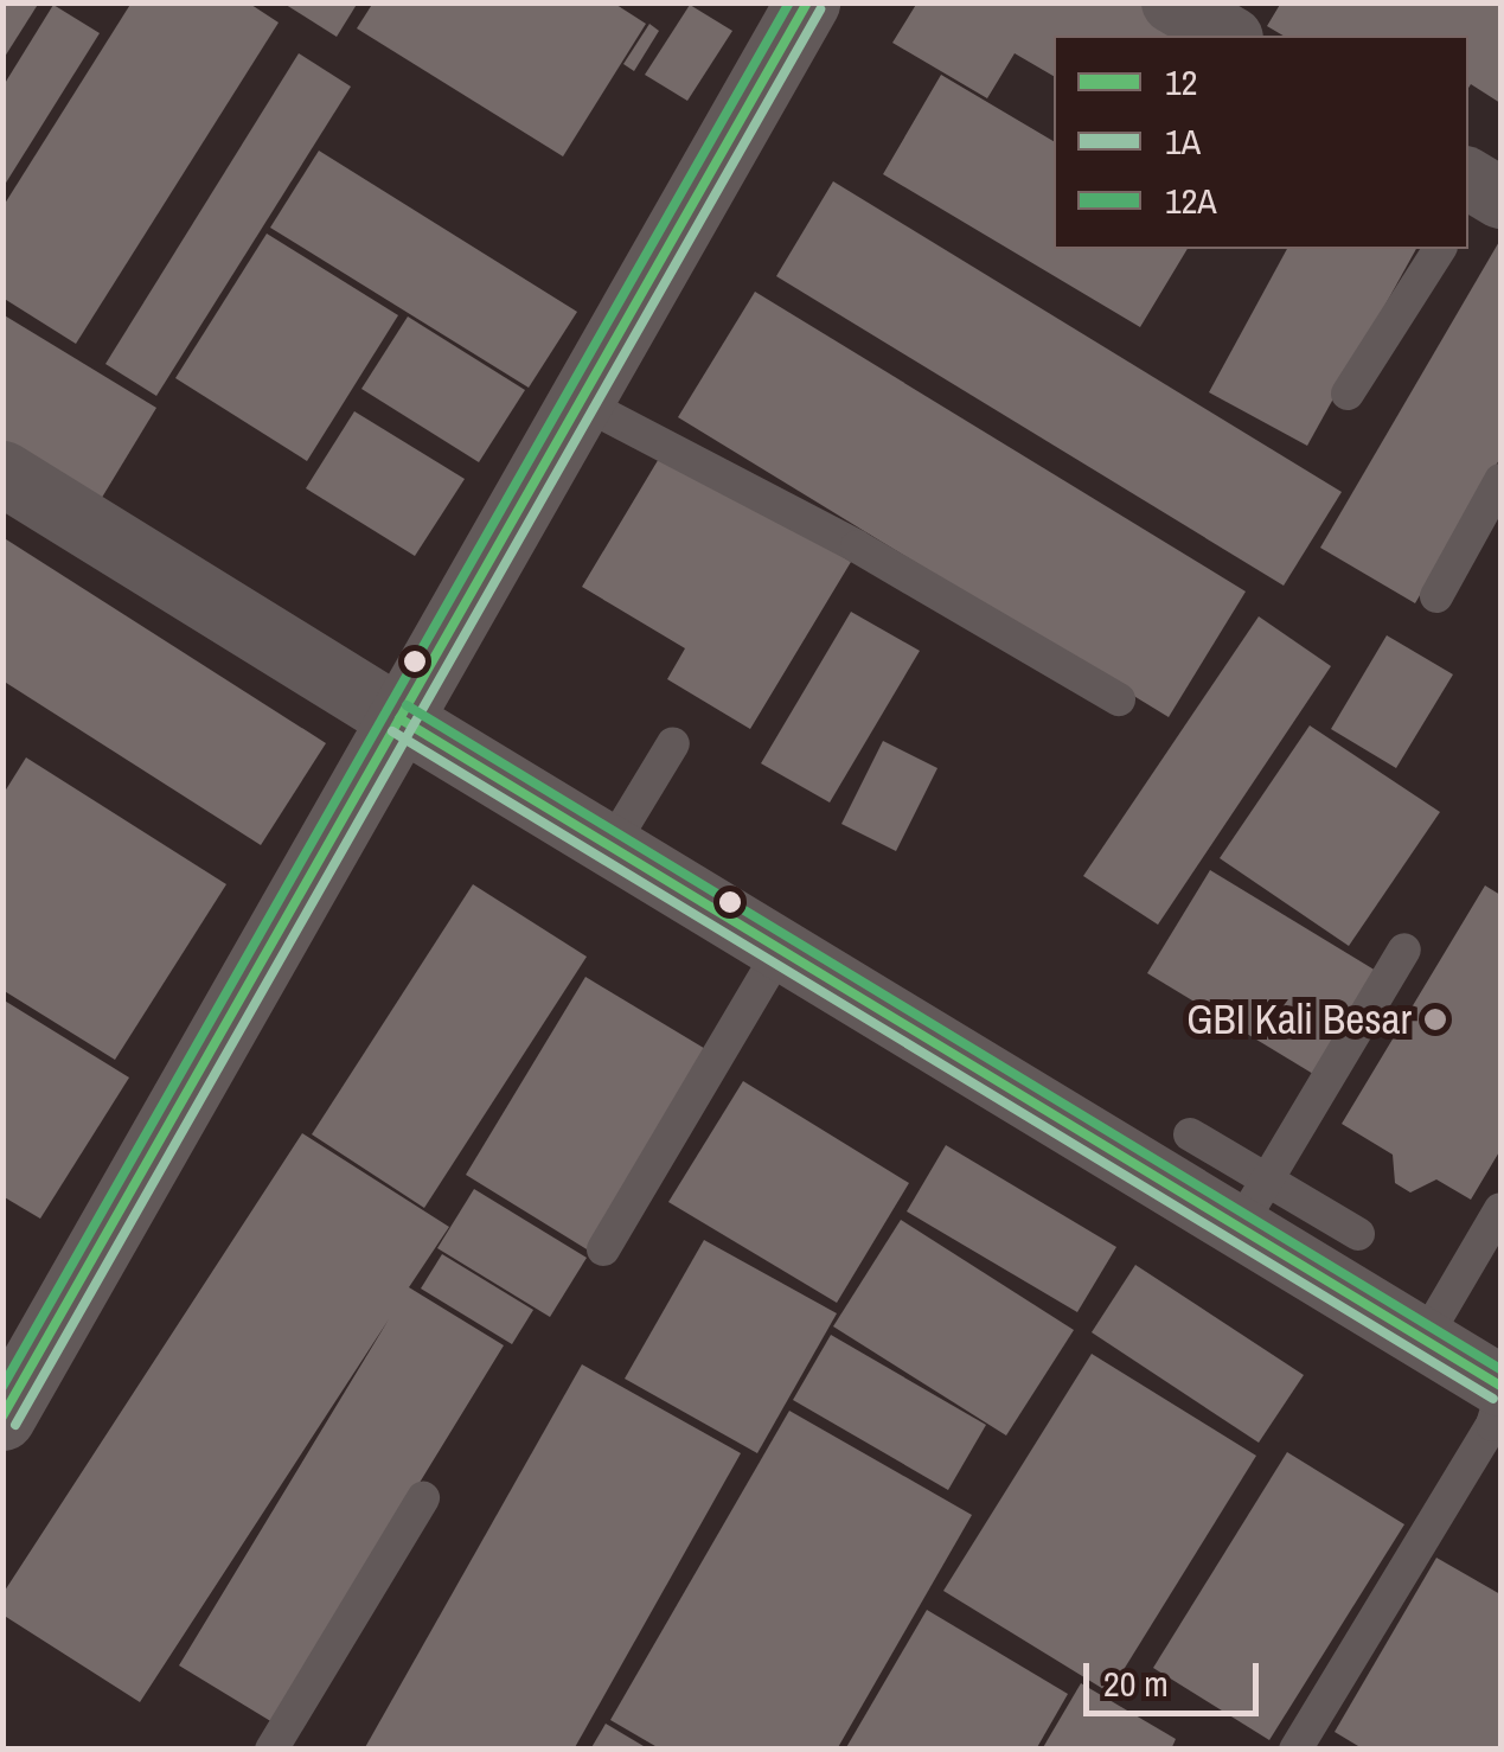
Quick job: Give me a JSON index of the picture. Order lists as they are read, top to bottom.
{
  "places": ["GBI Kali Besar"],
  "lines": ["transit line 12", "transit line 12A", "transit line 1A"],
  "legend": ["12", "1A", "12A"],
  "scale_bar": "20 m"
}
